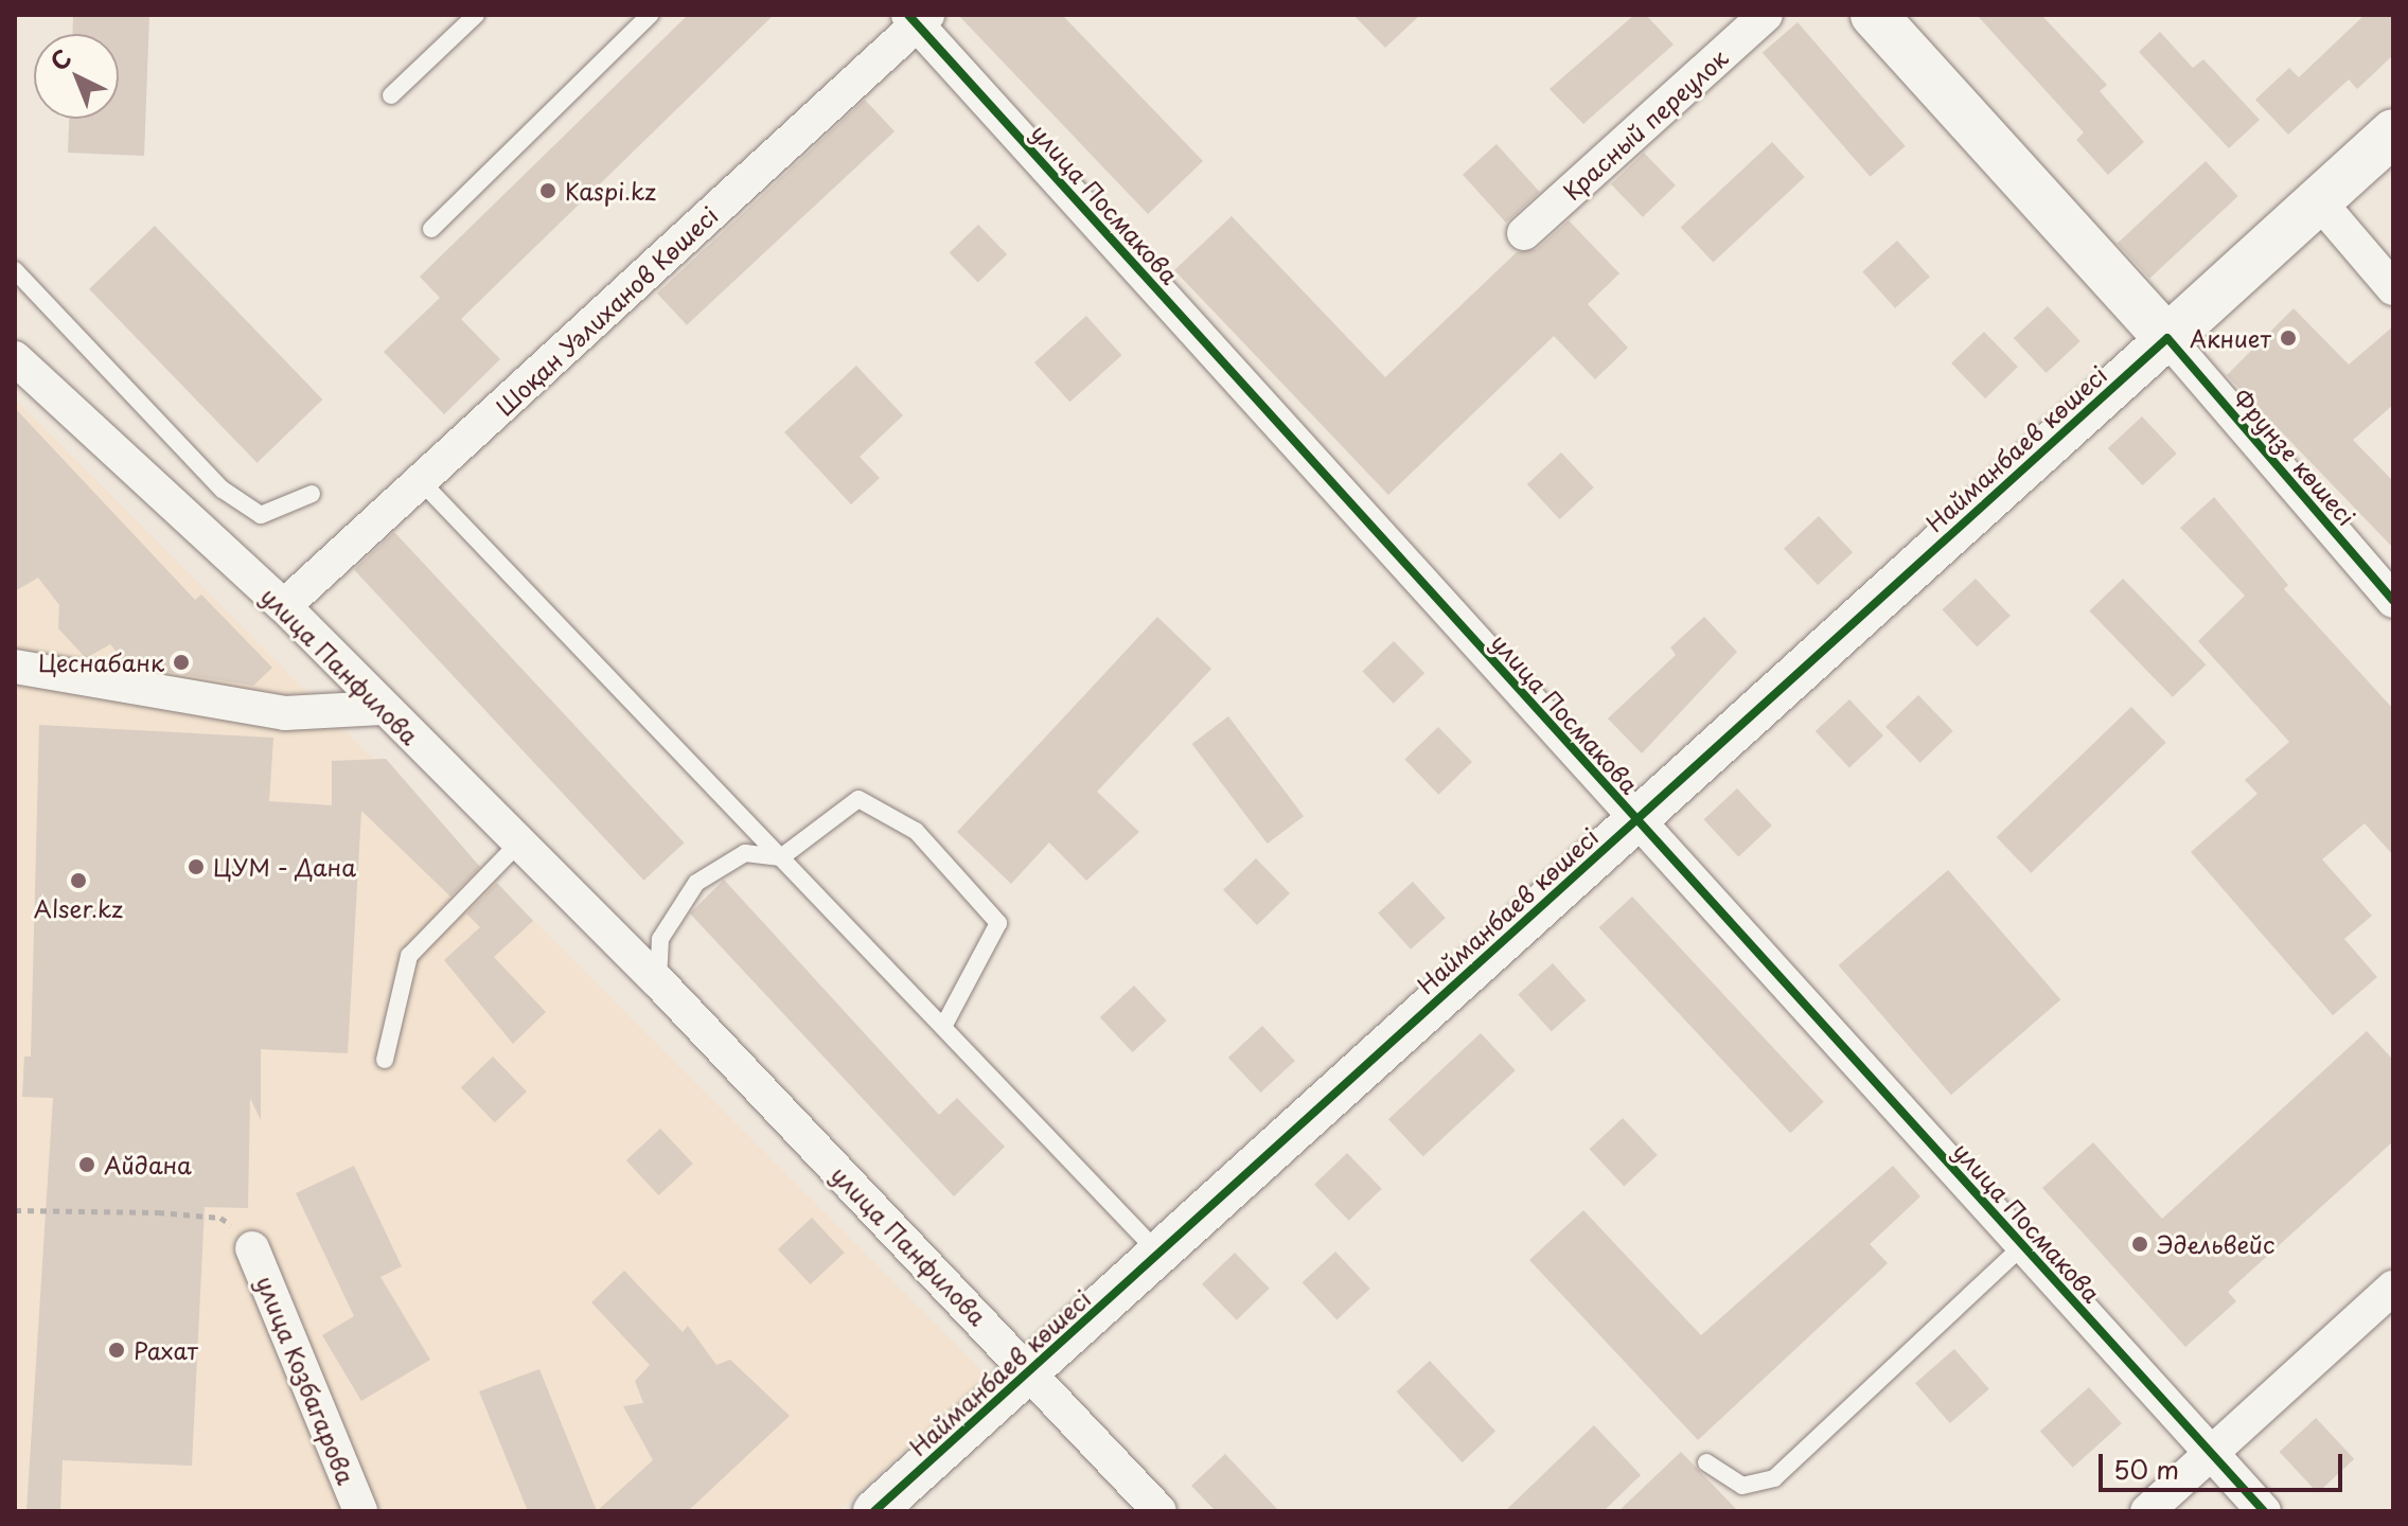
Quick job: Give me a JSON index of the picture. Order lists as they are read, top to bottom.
{
  "streets": {
    "main road": ["Найманбаев көшесі", "Фрунзе көшесі"],
    "street": [
      "Красный переулок",
      "улица Посмакова",
      "Шоқан Уәлиханов Көшесі",
      "улица Панфилова",
      "улица Козбагарова"
    ]
  },
  "crossings": [
    ["улица Посмакова", "Шоқан Уәлиханов Көшесі"],
    ["улица Посмакова", "Найманбаев көшесі"],
    ["Шоқан Уәлиханов Көшесі", "улица Панфилова"],
    ["Найманбаев көшесі", "Фрунзе көшесі"],
    ["Найманбаев көшесі", "улица Панфилова"]
  ],
  "places": [
    "Kaspi.kz",
    "Акниет",
    "Цеснабанк",
    "ЦУМ - Дана",
    "Alser.kz",
    "Айдана",
    "Эдельвейс",
    "Рахат"
  ],
  "scale_bar": "50 m",
  "north": "top left"
}
